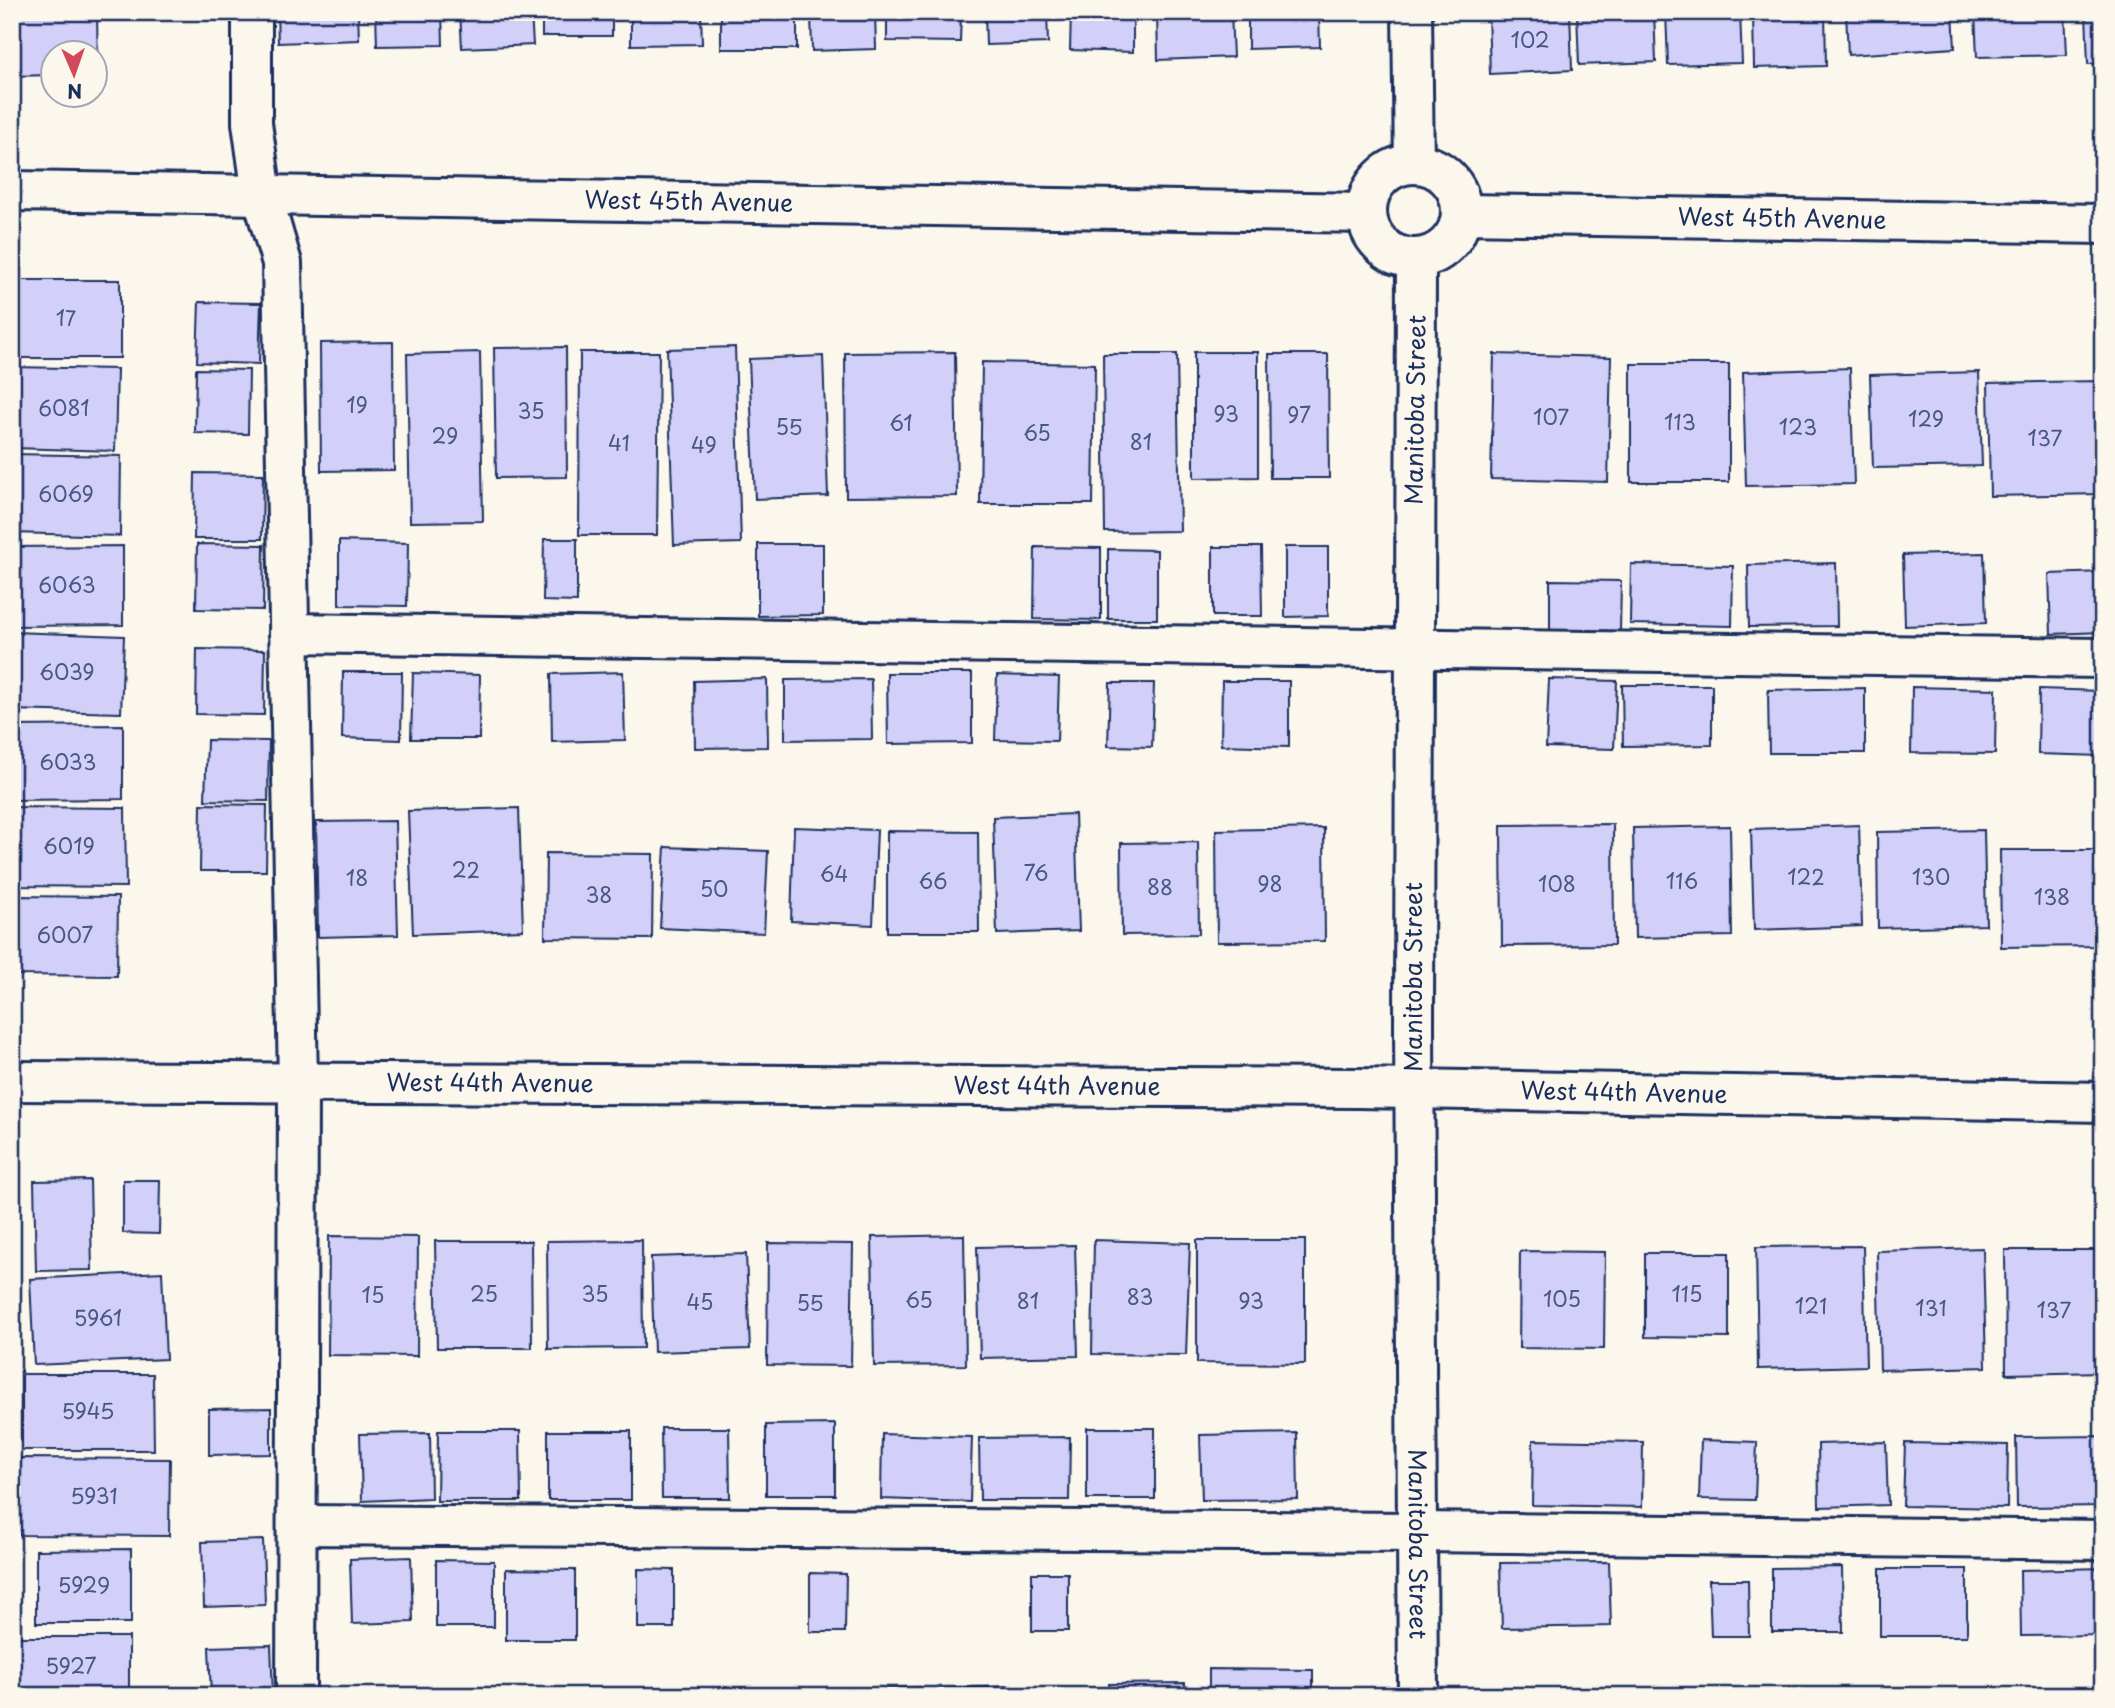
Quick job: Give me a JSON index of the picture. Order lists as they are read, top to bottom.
{
  "streets": {
    "street": ["West 45th Avenue", "Manitoba Street", "West 44th Avenue"]
  },
  "crossings": [
    ["West 45th Avenue", "Manitoba Street"],
    ["Manitoba Street", "West 44th Avenue"]
  ],
  "house_numbers": [
    "102",
    "17",
    "19",
    "6081",
    "35",
    "93",
    "97",
    "107",
    "129",
    "113",
    "61",
    "55",
    "123",
    "65",
    "29",
    "137",
    "81",
    "41",
    "49",
    "6069",
    "6063",
    "6039",
    "6033",
    "6019",
    "22",
    "76",
    "64",
    "122",
    "130",
    "18",
    "66",
    "116",
    "98",
    "108",
    "88",
    "50",
    "38",
    "138",
    "6007",
    "25",
    "35",
    "115",
    "15",
    "83",
    "105",
    "65",
    "81",
    "93",
    "45",
    "55",
    "121",
    "131",
    "137",
    "5961",
    "5945",
    "5931",
    "5929",
    "5927"
  ],
  "north": "bottom"
}
